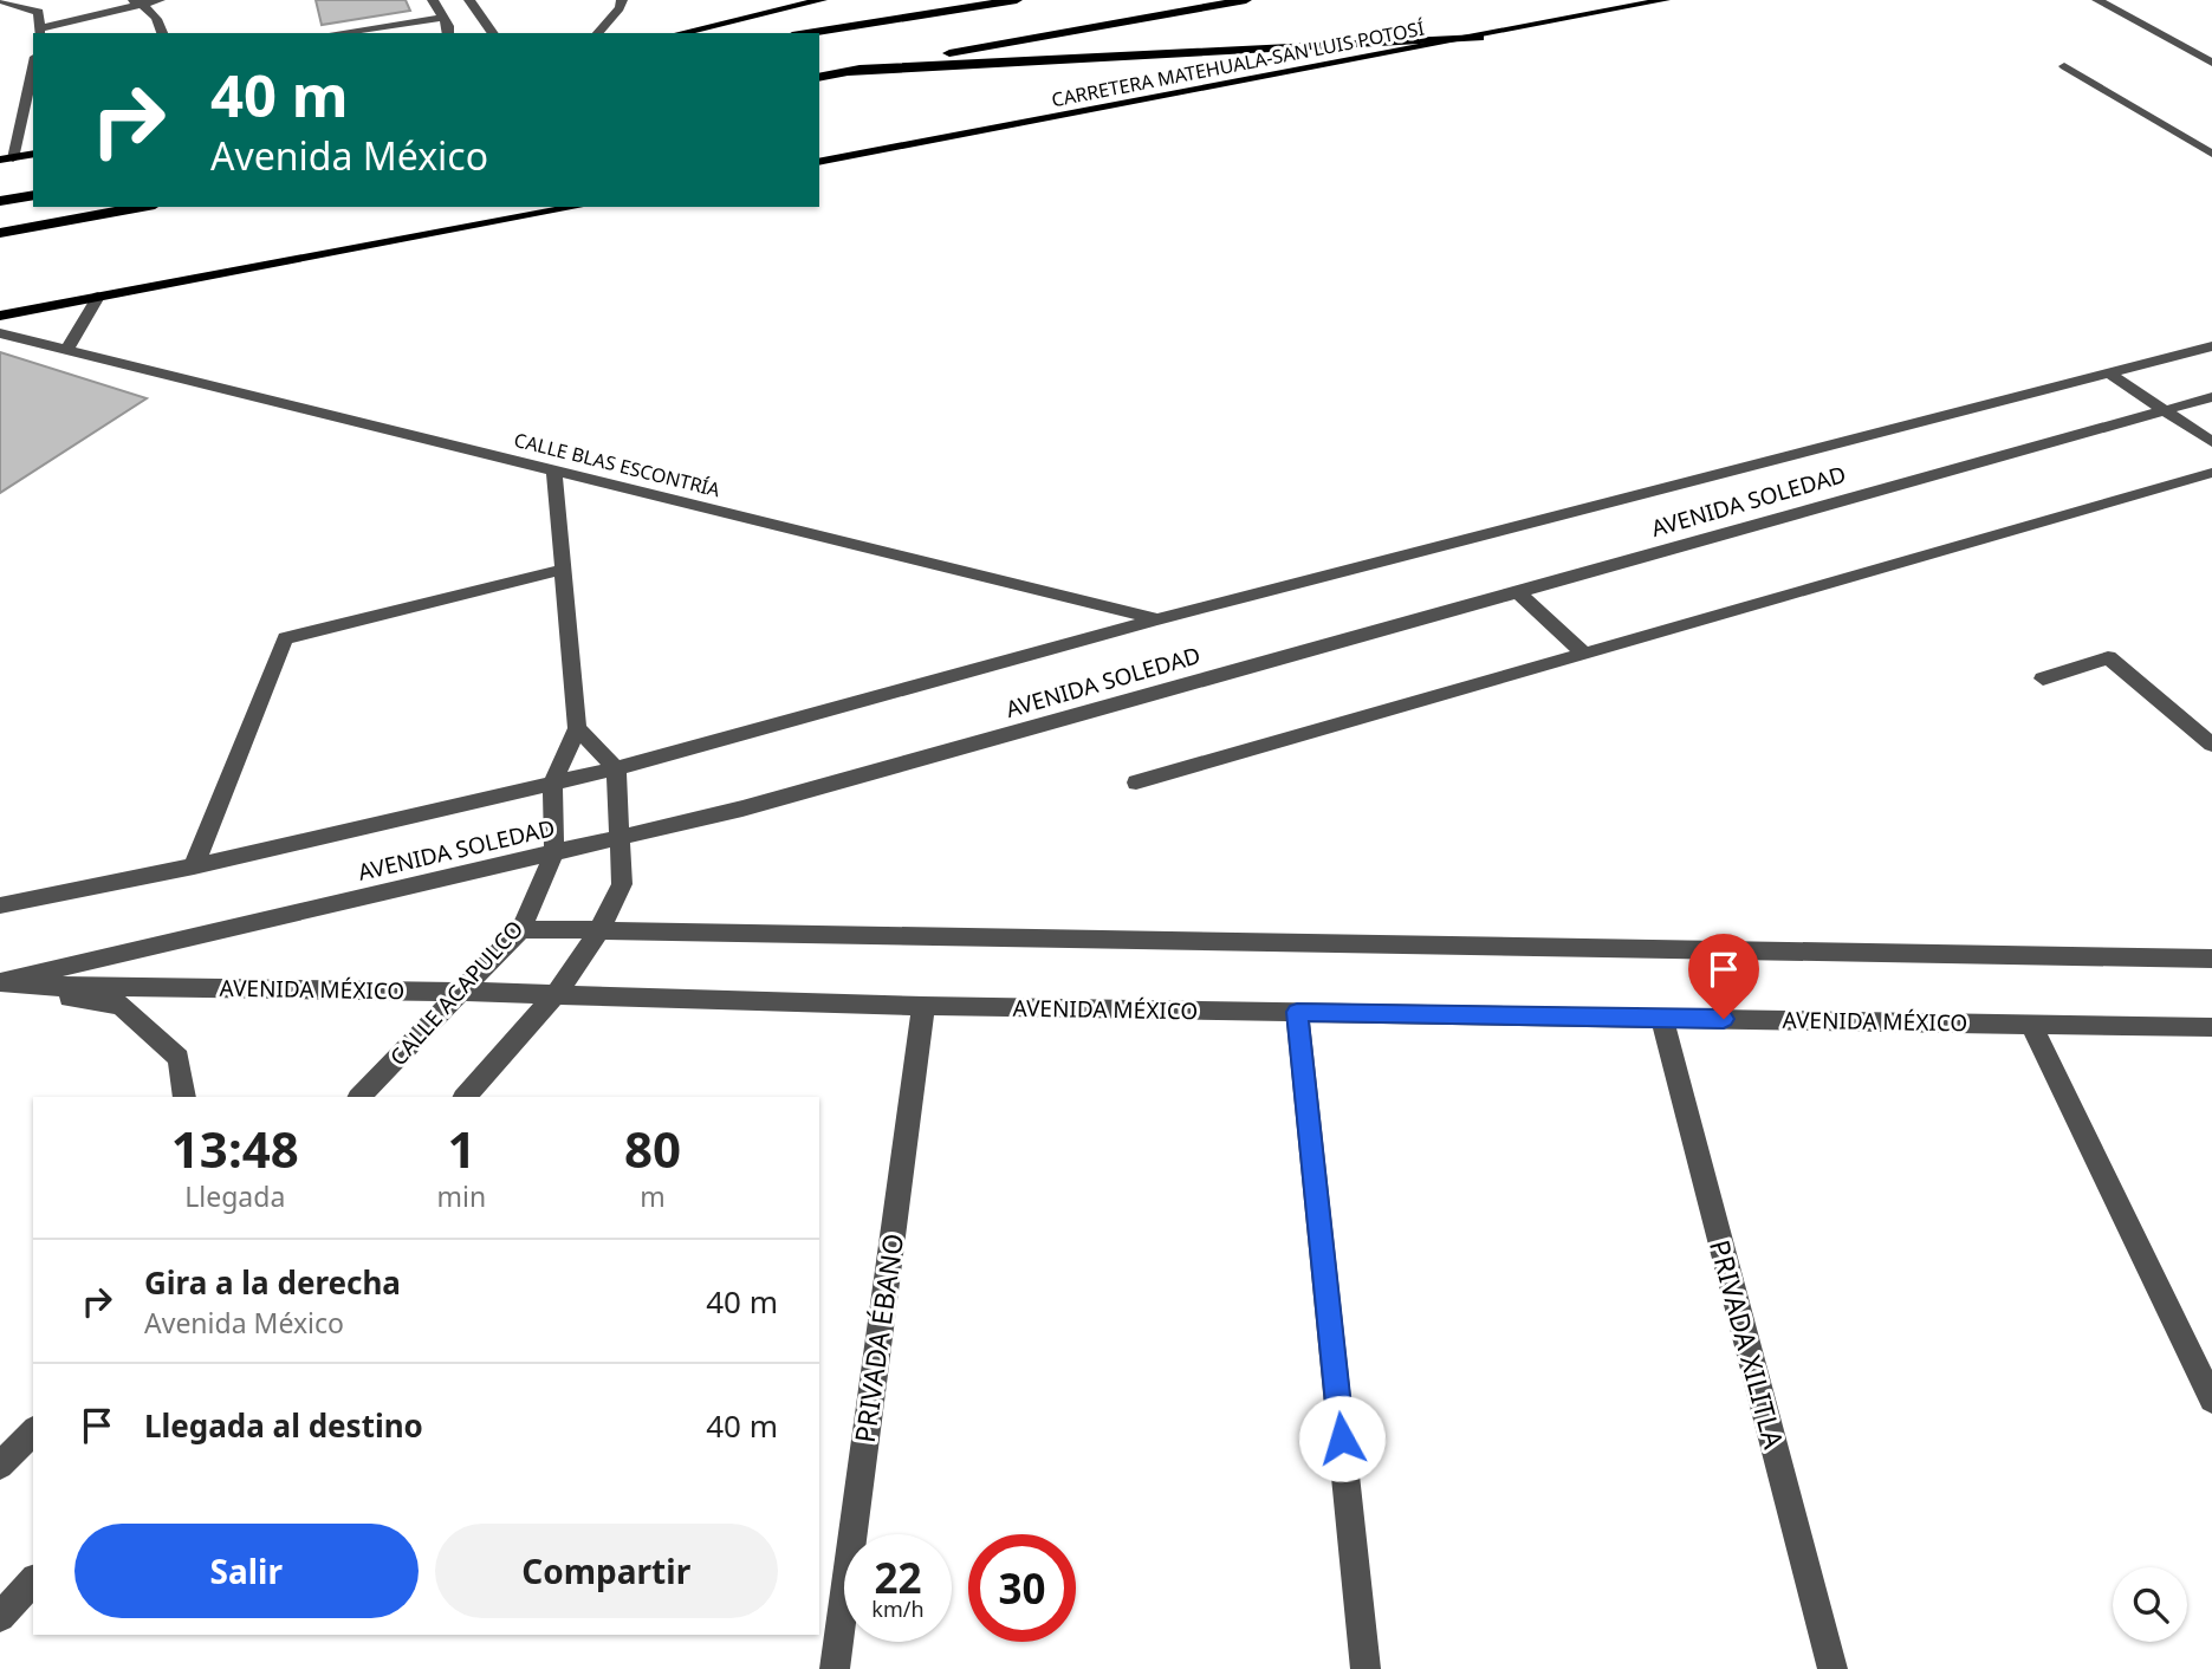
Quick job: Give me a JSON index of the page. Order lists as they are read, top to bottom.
{
  "streets": {
    "main road": ["CARRETERA MATEHUALA-SAN LUIS POTOSÍ"],
    "street": [
      "CALLE BLAS ESCONTRÍA",
      "AVENIDA SOLEDAD",
      "AVENIDA MÉXICO",
      "CALLE ACAPULCO",
      "PRIVADA ÉBANO",
      "PRIVADA XILITLA"
    ]
  },
  "crossings": [
    ["CALLE BLAS ESCONTRÍA", "AVENIDA SOLEDAD"],
    ["AVENIDA SOLEDAD", "AVENIDA MÉXICO"],
    ["AVENIDA SOLEDAD", "CALLE ACAPULCO"],
    ["AVENIDA MÉXICO", "CALLE ACAPULCO"],
    ["AVENIDA MÉXICO", "PRIVADA ÉBANO"],
    ["AVENIDA MÉXICO", "PRIVADA XILITLA"]
  ],
  "page": {
    "turn": ["40 m", "Avenida México"],
    "eta": [
      "13:48",
      "Llegada",
      "1",
      "min",
      "80",
      "m"
    ],
    "list": [
      {
        "name": "Gira a la derecha",
        "note": "Avenida México",
        "value": "40 m"
      },
      {
        "name": "Llegada al destino",
        "value": "40 m"
      }
    ],
    "buttons": ["Salir", "Compartir"],
    "speed": "22 km/h",
    "limit": "30"
  }
}
